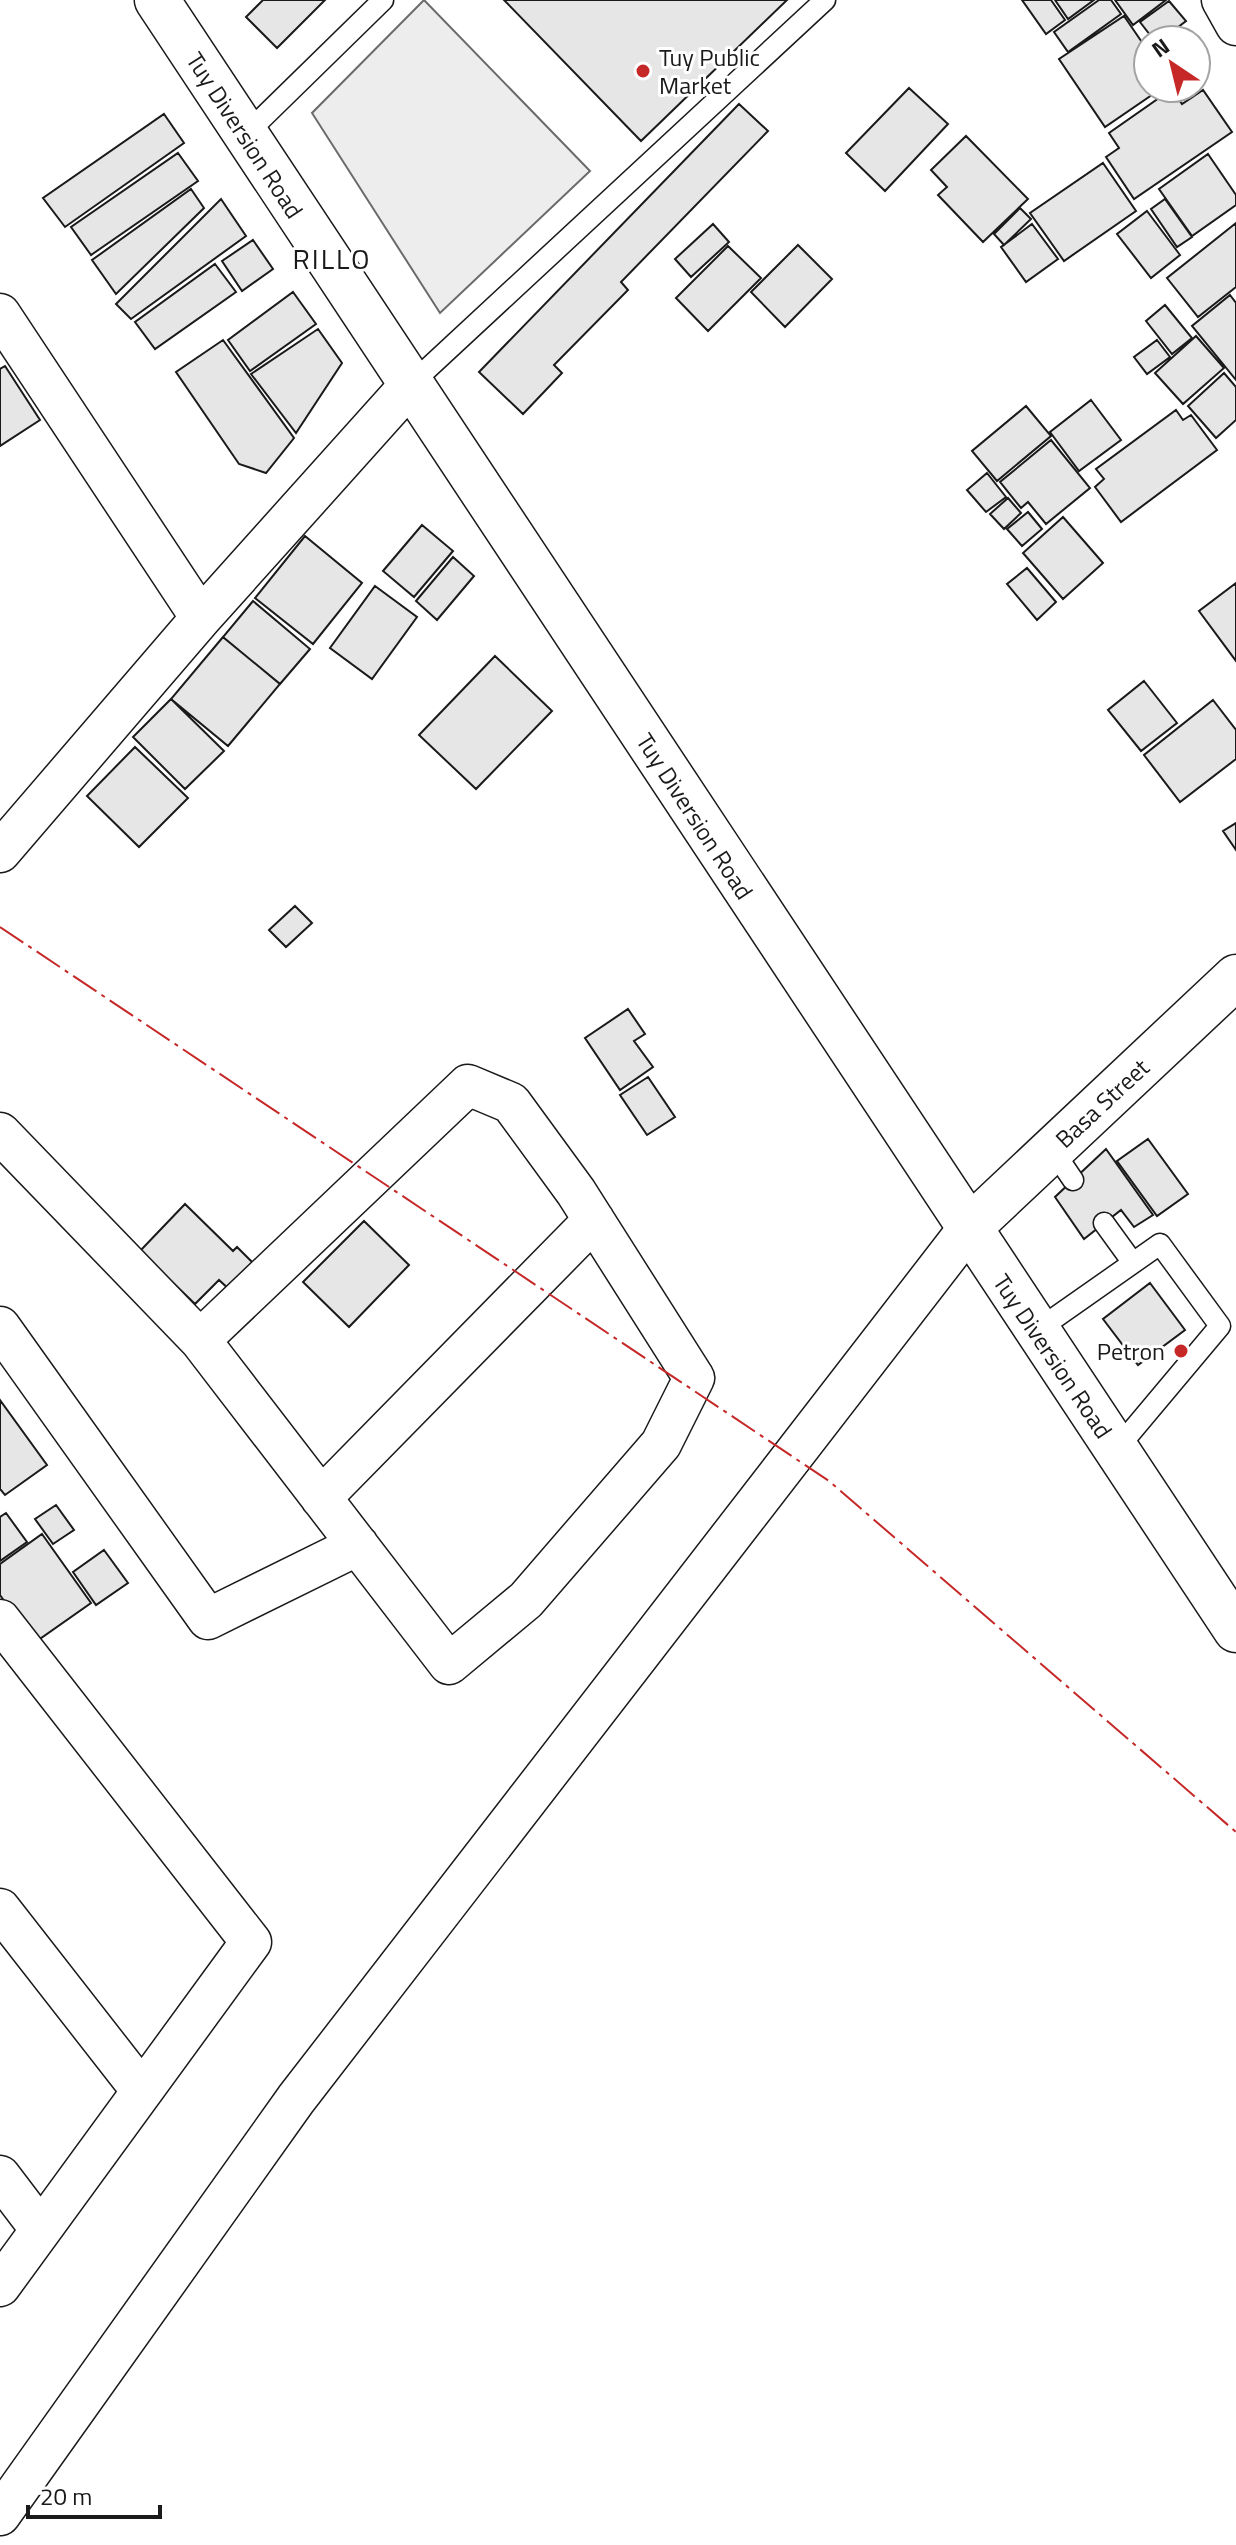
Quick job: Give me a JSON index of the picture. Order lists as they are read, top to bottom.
{
  "streets": {
    "main road": ["Tuy Diversion Road", "Basa Street"]
  },
  "crossings": [
    ["Tuy Diversion Road", "Basa Street"]
  ],
  "districts": ["RILLO"],
  "places": ["Tuy Public Market", "Petron"],
  "scale_bar": "20 m",
  "north": "top left"
}
